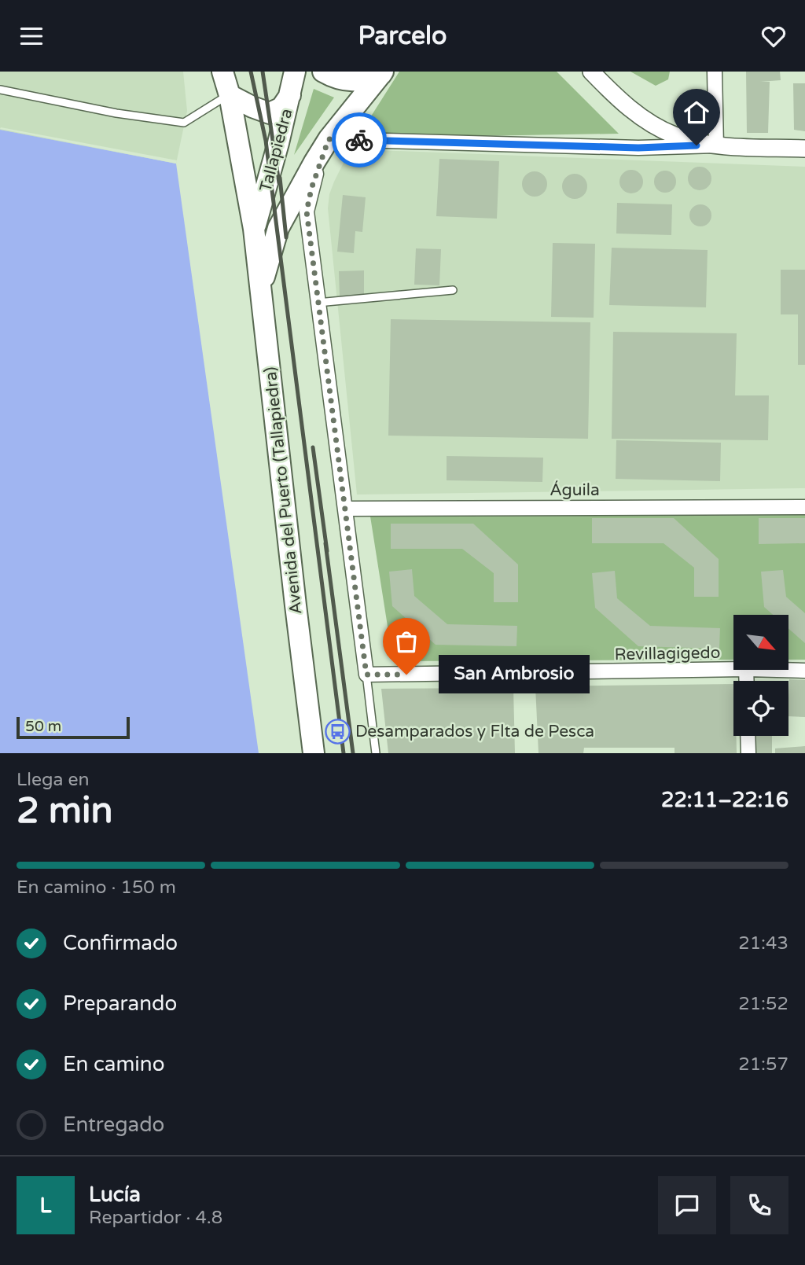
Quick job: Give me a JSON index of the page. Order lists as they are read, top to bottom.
{
  "streets": {
    "main road": ["Tallapiedra", "Avenida del Puerto (Tallapiedra)"],
    "street": ["Águila", "Revillagigedo"]
  },
  "crossings": [
    ["Tallapiedra", "Águila"],
    ["Tallapiedra", "Avenida del Puerto (Tallapiedra)"],
    ["Tallapiedra", "Revillagigedo"]
  ],
  "places": {
    "other": ["San Ambrosio"],
    "bus stop": ["Desamparados y Flta de Pesca"]
  },
  "scale_bar": "50 m",
  "north": "bottom right",
  "page": {
    "header": "Parcelo",
    "bubble": "San Ambrosio",
    "scale": "50 m",
    "heading": ["2 min", "Llega en", "22:11–22:16"],
    "panel": ["Lucía", "Repartidor · 4.8"],
    "bar": "En camino · 150 m",
    "list": [
      ["Confirmado", "21:43"],
      ["Preparando", "21:52"],
      ["En camino", "21:57"],
      "Entregado"
    ],
    "round": "L"
  }
}
